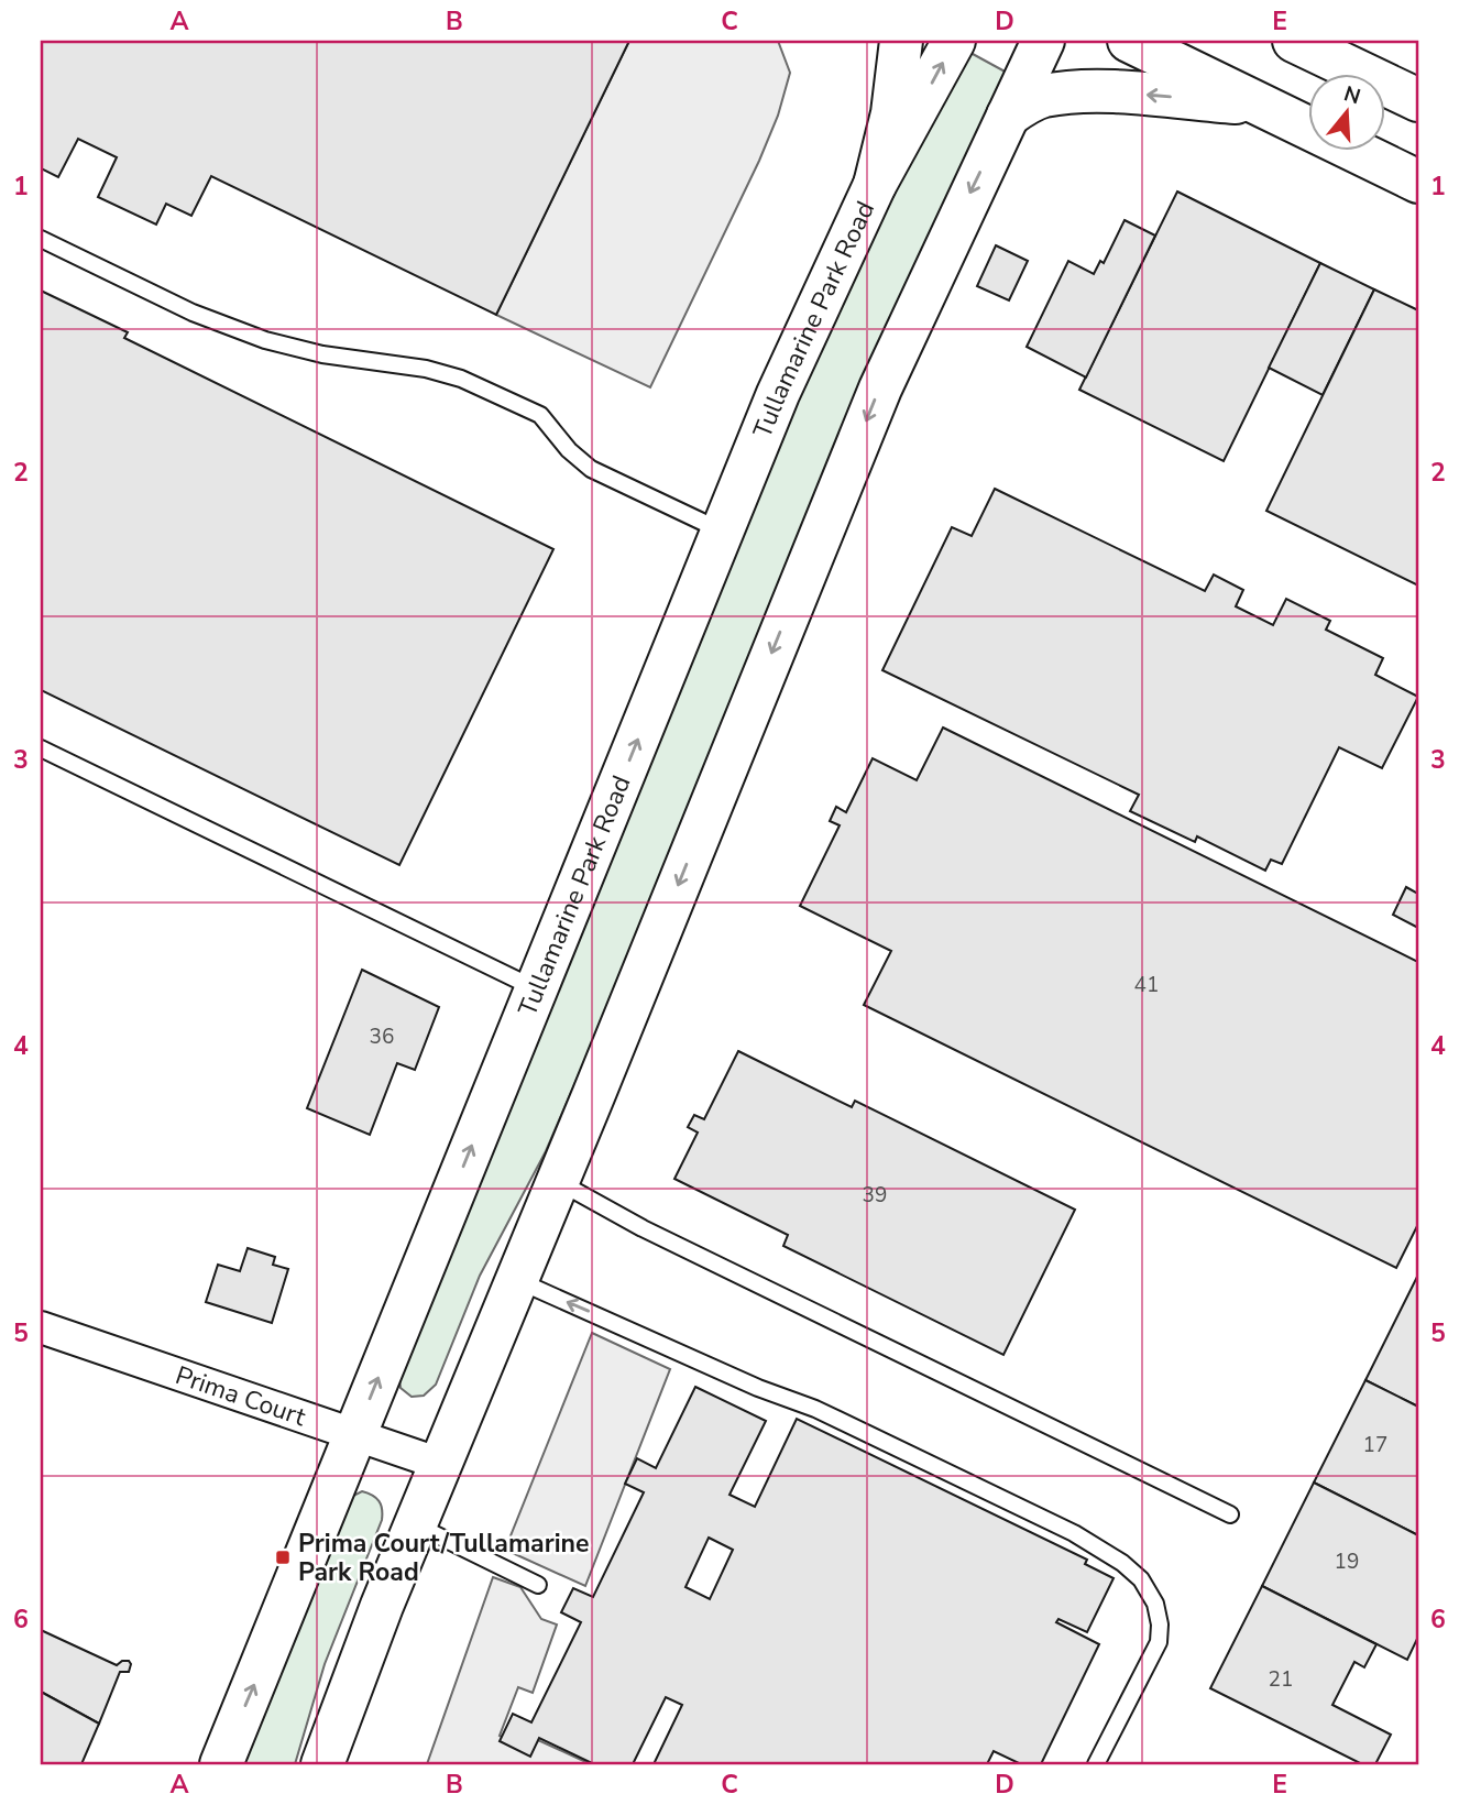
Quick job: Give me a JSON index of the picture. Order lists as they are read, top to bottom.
{
  "streets": {
    "street": ["Tullamarine Park Road", "Prima Court"]
  },
  "crossings": [
    ["Tullamarine Park Road", "Prima Court"]
  ],
  "places": {
    "transit": ["Prima Court/Tullamarine Park Road"]
  },
  "house_numbers": [
    "41",
    "36",
    "39",
    "17",
    "19",
    "21"
  ],
  "north": "top",
  "grid": {
    "columns": [
      "A",
      "B",
      "C",
      "D",
      "E"
    ],
    "rows": [
      "1",
      "2",
      "3",
      "4",
      "5",
      "6"
    ]
  }
}
